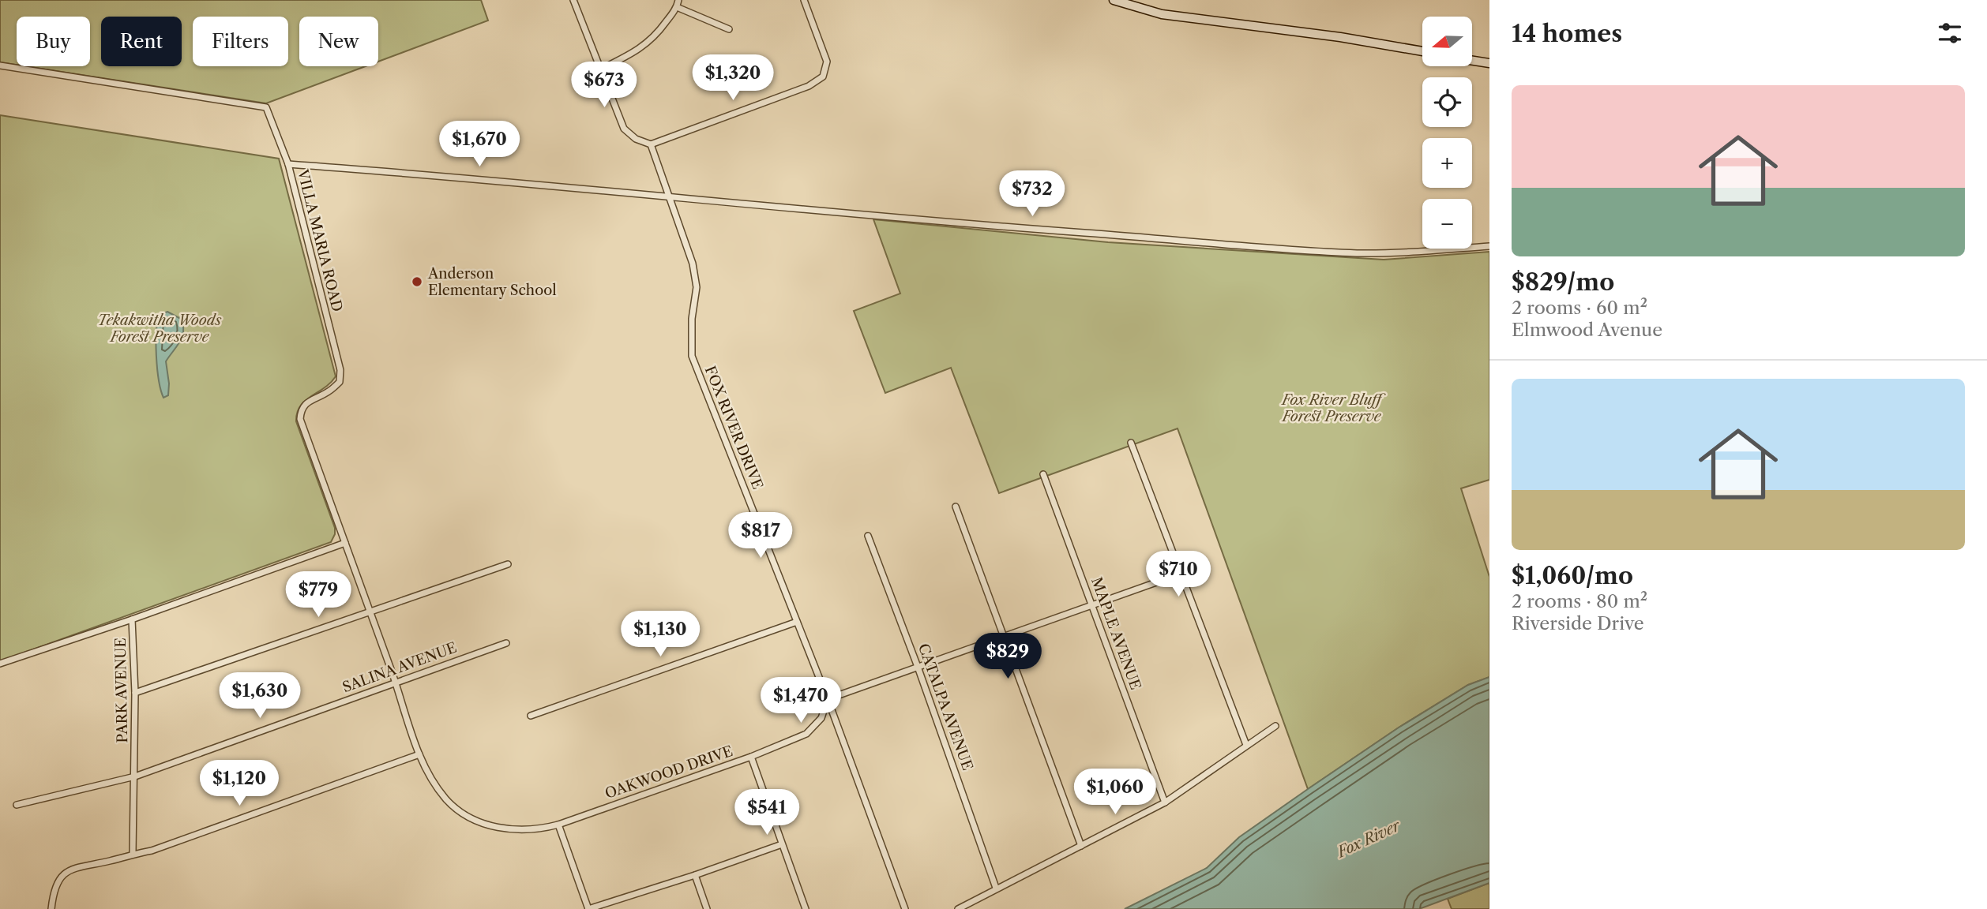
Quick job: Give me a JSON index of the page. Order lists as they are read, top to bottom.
{
  "streets": {
    "street": [
      "VILLA MARIA ROAD",
      "FOX RIVER DRIVE",
      "MAPLE AVENUE",
      "SALINA AVENUE",
      "PARK AVENUE",
      "CATALPA AVENUE",
      "OAKWOOD DRIVE"
    ]
  },
  "crossings": [
    ["VILLA MARIA ROAD", "OAKWOOD DRIVE"],
    ["FOX RIVER DRIVE", "OAKWOOD DRIVE"],
    ["SALINA AVENUE", "PARK AVENUE"],
    ["SALINA AVENUE", "OAKWOOD DRIVE"],
    ["PARK AVENUE", "OAKWOOD DRIVE"]
  ],
  "water": ["Fox River"],
  "parks": ["Tekakwitha Woods Forest Preserve", "Fox River Bluff Forest Preserve"],
  "places": ["Anderson Elementary School"],
  "north": "left",
  "page": {
    "heading": "14 homes",
    "map_buttons": ["+", "−"],
    "chip": [
      "Buy",
      "Rent",
      "Filters",
      "New"
    ],
    "price": [
      "$1,320",
      "$673",
      "$1,670",
      "$732",
      "$817",
      "$710",
      "$779",
      "$1,130",
      "$829",
      "$1,630",
      "$1,470",
      "$1,120",
      "$1,060",
      "$541"
    ],
    "list": [
      {
        "name": "$829/mo",
        "note": "2 rooms · 60 m² · Elmwood Avenue"
      },
      {
        "name": "$1,060/mo",
        "note": "2 rooms · 80 m² · Riverside Drive"
      }
    ]
  }
}
